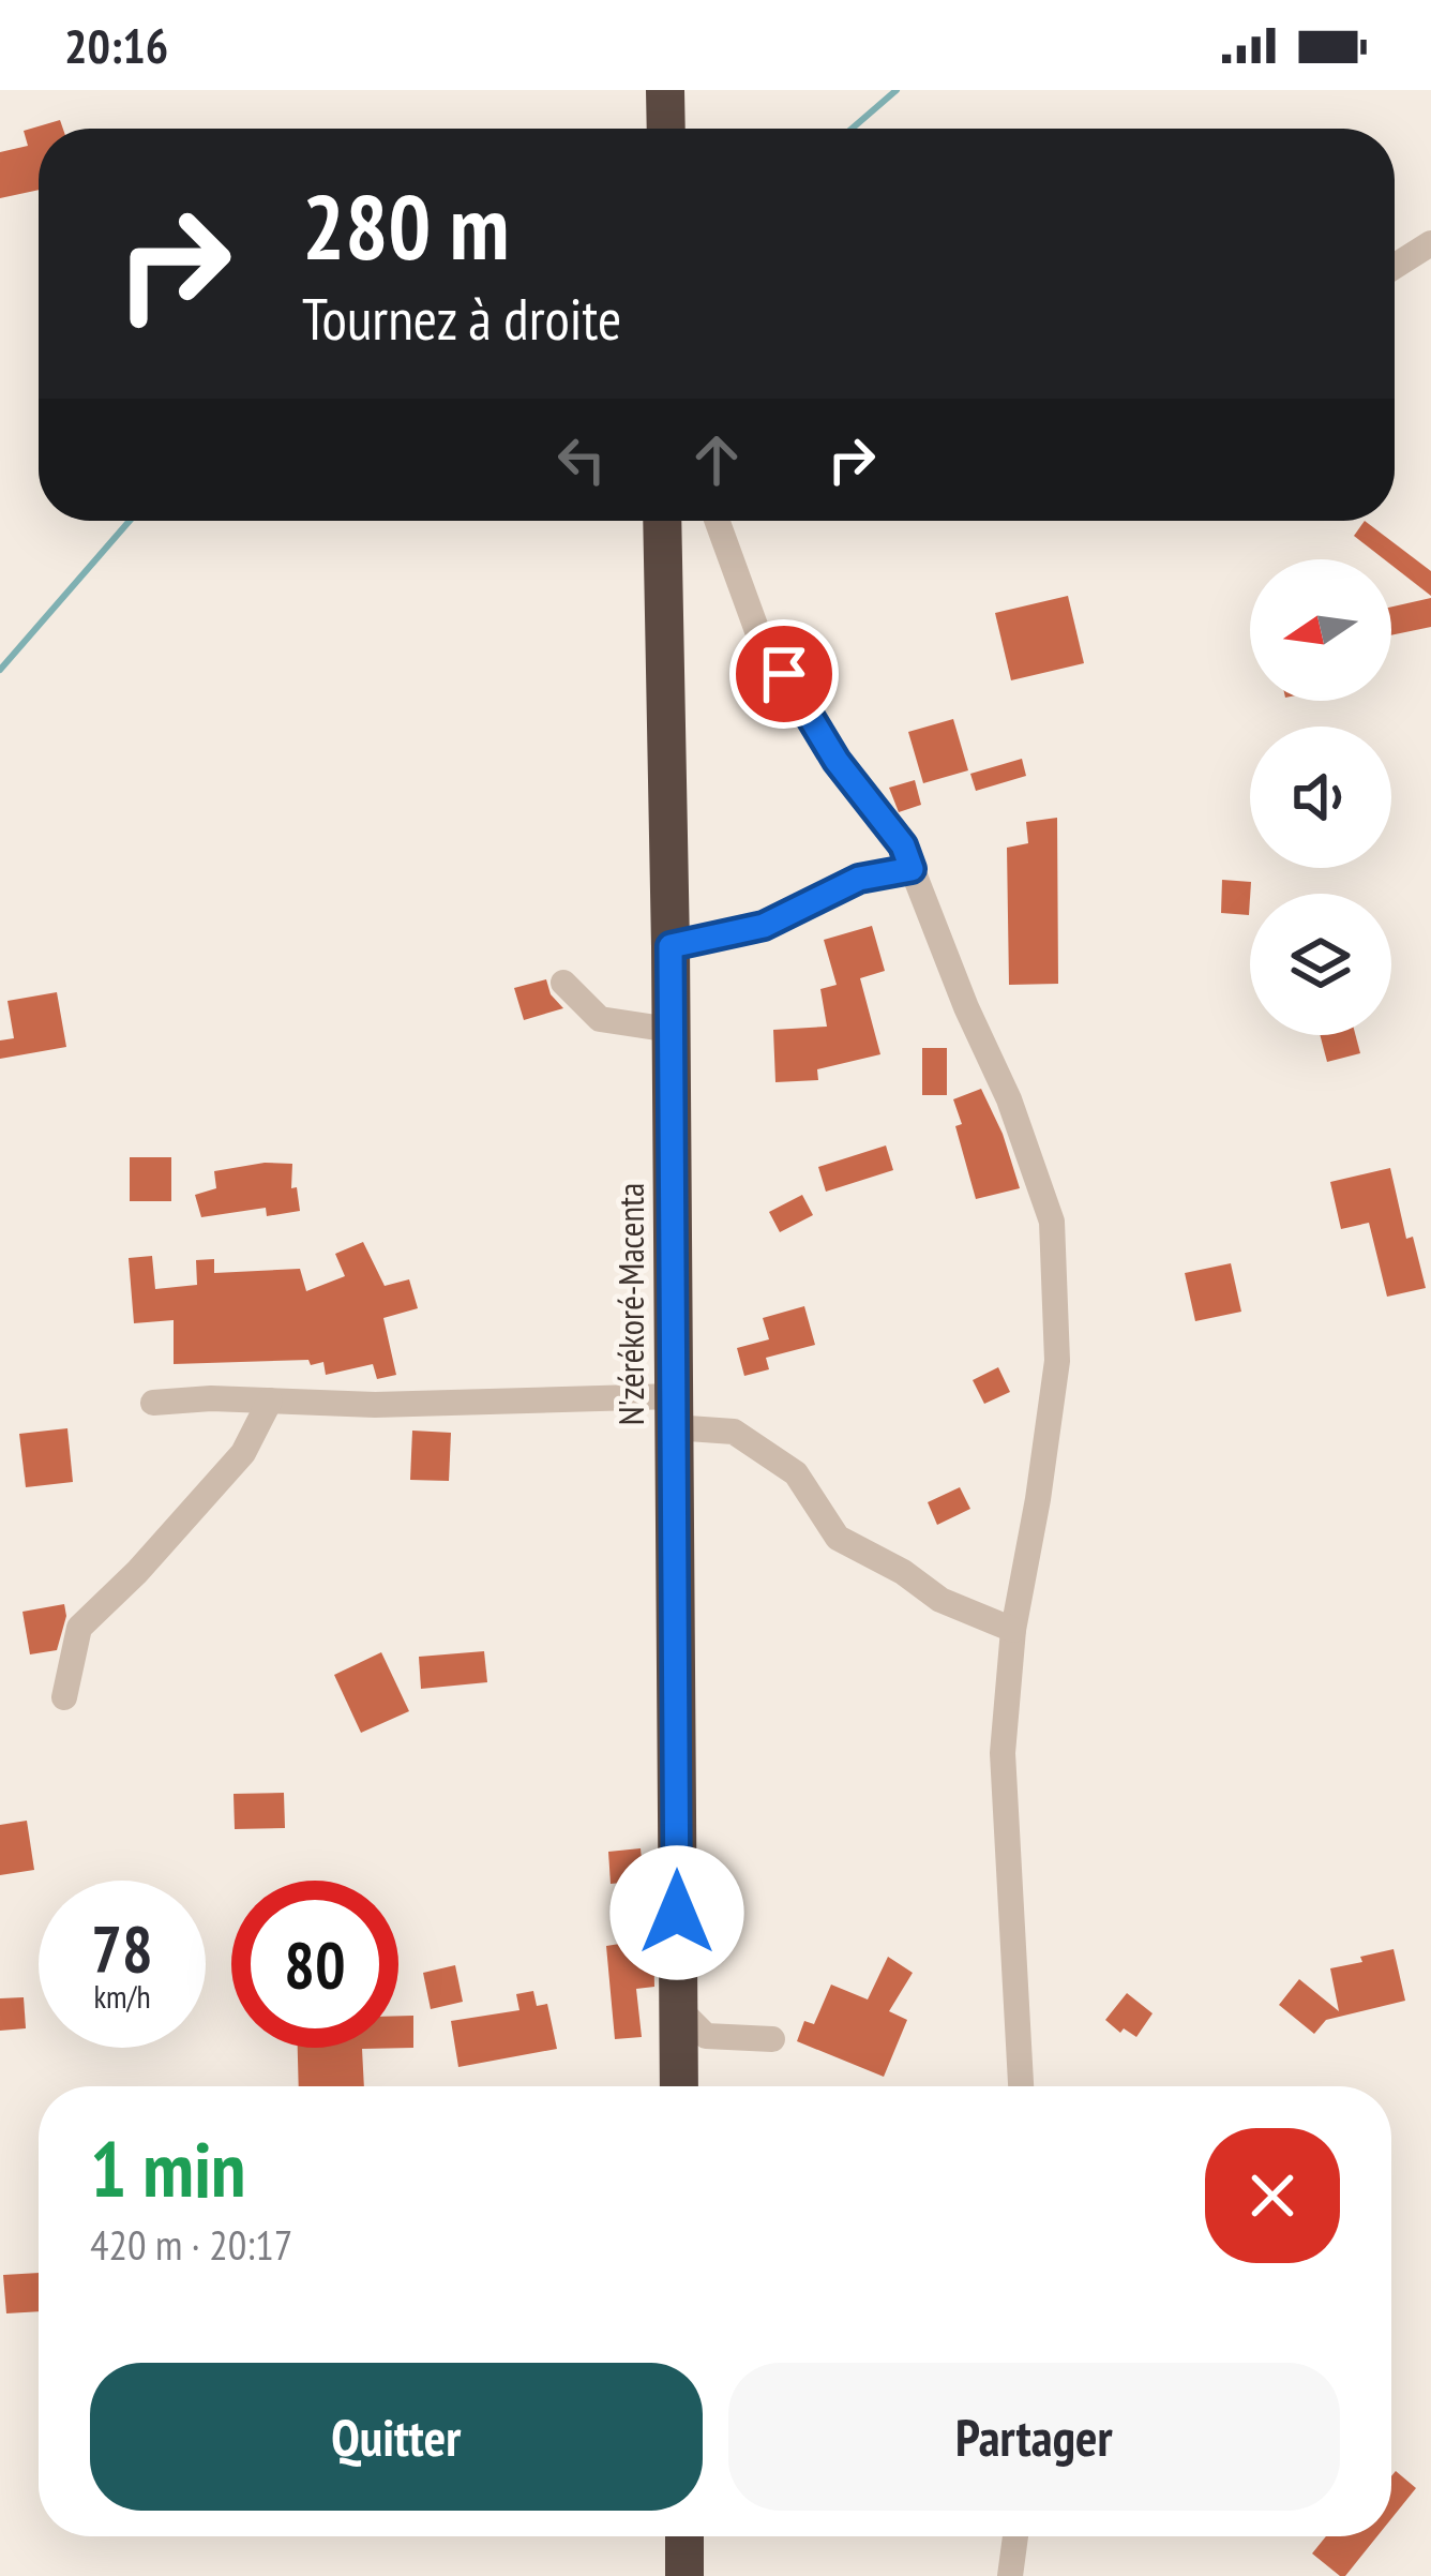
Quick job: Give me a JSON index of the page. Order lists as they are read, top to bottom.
{
  "streets": {
    "highway": ["N'zérékoré-Macenta"]
  },
  "north": "left",
  "page": {
    "status": "20:16",
    "turn": ["280 m", "Tournez à droite"],
    "speed": "78 km/h",
    "limit": "80",
    "heading": ["1 min", "420 m · 20:17"],
    "buttons": ["Quitter", "Partager"]
  }
}
